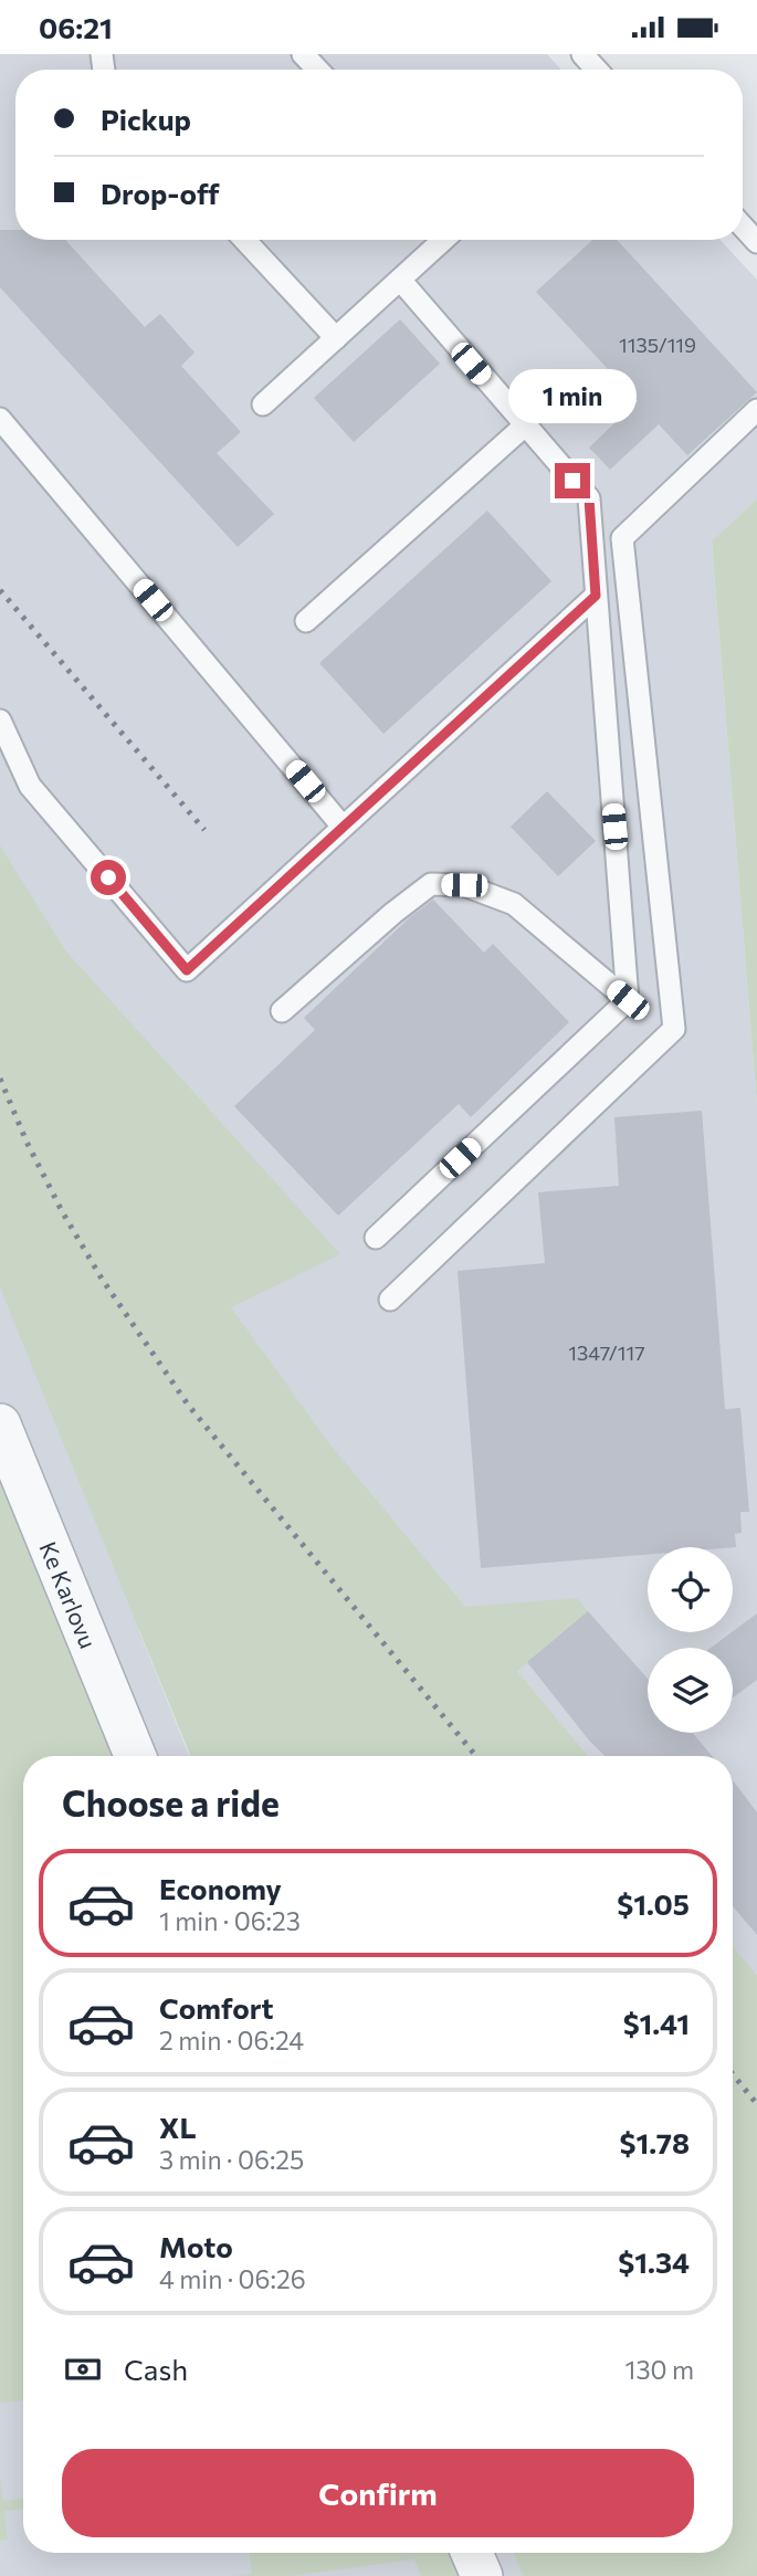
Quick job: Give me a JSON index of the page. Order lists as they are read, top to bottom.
{
  "streets": {
    "street": ["Ke Karlovu"]
  },
  "house_numbers": ["1135/119", "1347/117"],
  "page": {
    "status": "06:21",
    "banner": ["Pickup", "Drop-off"],
    "bubble": "1 min",
    "heading": "Choose a ride",
    "list": [
      {
        "name": "Economy",
        "note": "1 min · 06:23",
        "value": "$1.05"
      },
      {
        "name": "Comfort",
        "note": "2 min · 06:24",
        "value": "$1.41"
      },
      {
        "name": "XL",
        "note": "3 min · 06:25",
        "value": "$1.78"
      },
      {
        "name": "Moto",
        "note": "4 min · 06:26",
        "value": "$1.34"
      }
    ],
    "pay": ["Cash", "130 m"],
    "buttons": "Confirm"
  }
}
